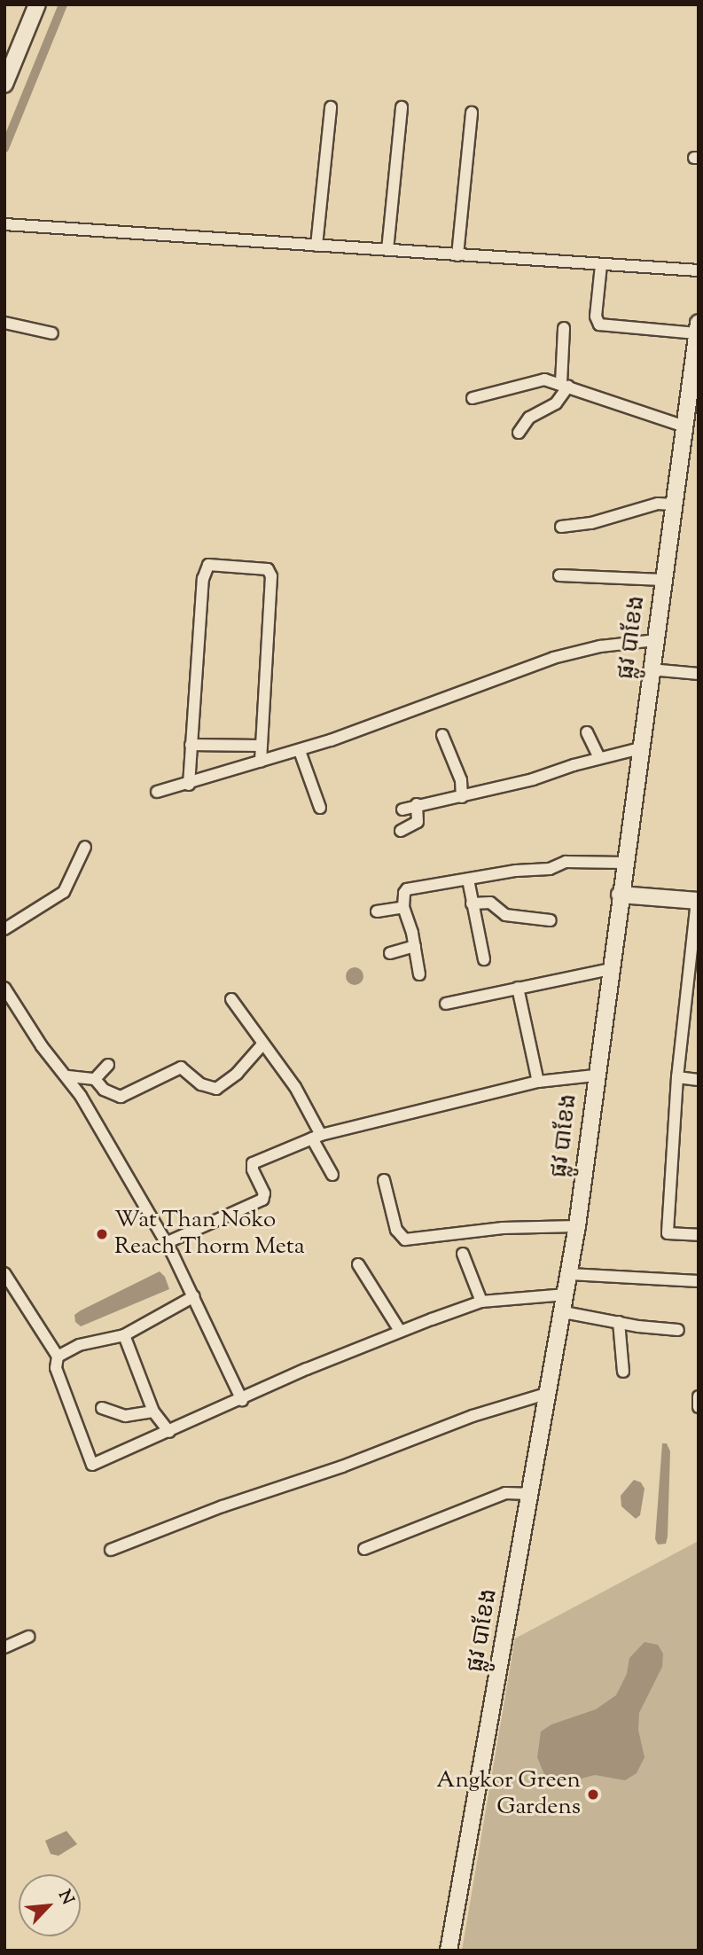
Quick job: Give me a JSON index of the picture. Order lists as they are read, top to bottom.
{
  "streets": {
    "street": ["ផ្លូវ បាខែង"]
  },
  "places": ["Wat Than Noko Reach Thorm Meta", "Angkor Green Gardens"],
  "north": "top right"
}
